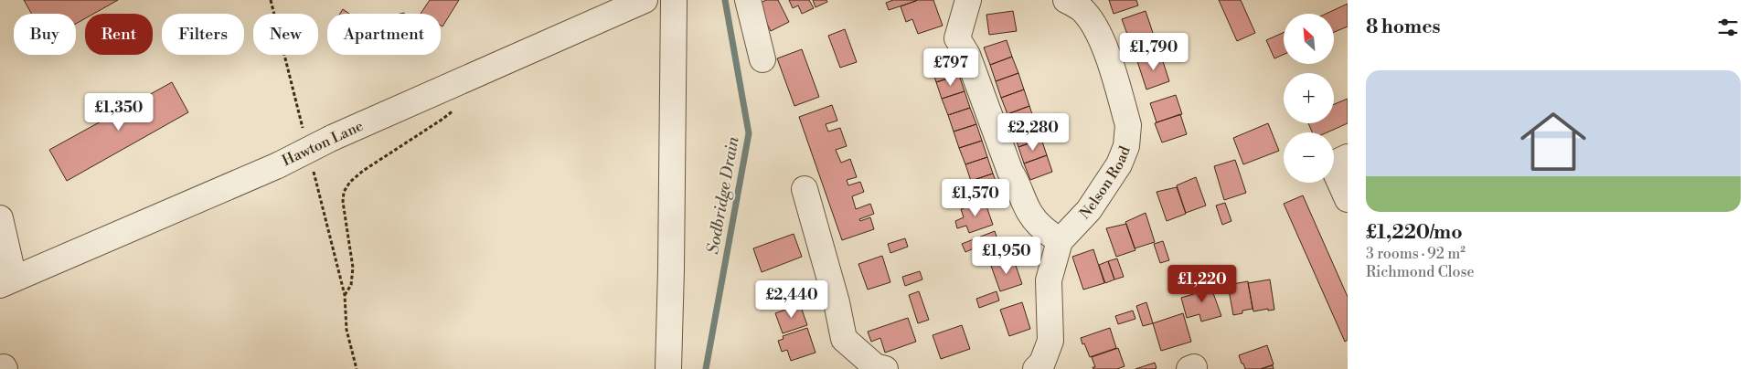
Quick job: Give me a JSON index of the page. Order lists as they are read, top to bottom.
{
  "streets": {
    "street": ["Hawton Lane", "Nelson Road"]
  },
  "water": ["Sodbridge Drain"],
  "north": "top left",
  "page": {
    "heading": "8 homes",
    "map_buttons": ["+", "−"],
    "chip": [
      "Buy",
      "Rent",
      "Filters",
      "New",
      "Apartment"
    ],
    "price": [
      "£1,790",
      "£797",
      "£1,350",
      "£2,280",
      "£1,570",
      "£1,950",
      "£1,220",
      "£2,440"
    ],
    "list": [
      {
        "name": "£1,220/mo",
        "note": "3 rooms · 92 m² · Richmond Close"
      }
    ]
  }
}
